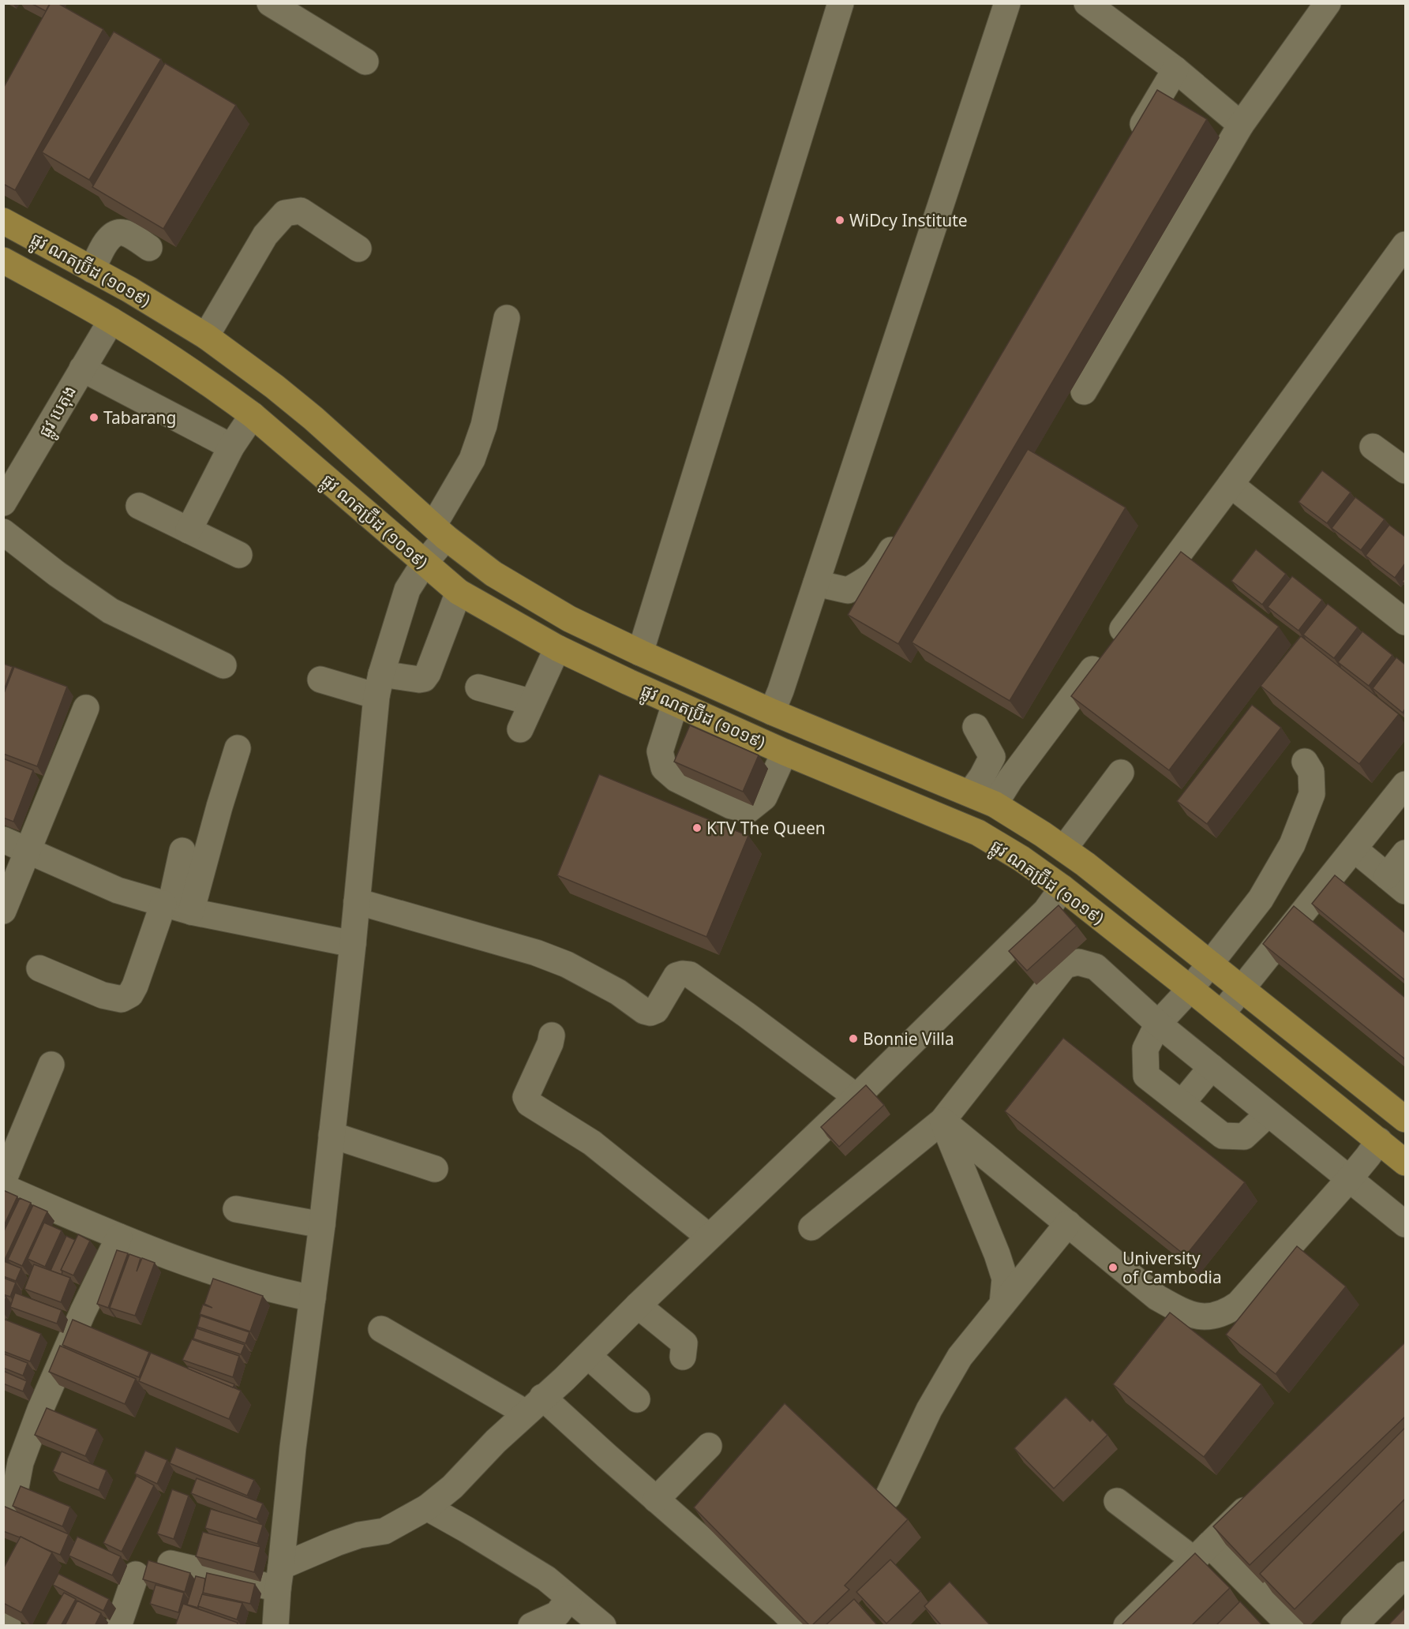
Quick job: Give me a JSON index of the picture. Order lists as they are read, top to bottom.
{
  "streets": {
    "main road": ["ផ្លូវ ណតប្រ៊ីដ (១០១៩)"],
    "street": ["ផ្លូវ បេតុង"]
  },
  "crossings": [
    ["ផ្លូវ ណតប្រ៊ីដ (១០១៩)", "ផ្លូវ បេតុង"]
  ],
  "places": [
    "WiDcy Institute",
    "Tabarang",
    "KTV The Queen",
    "Bonnie Villa",
    "University of Cambodia"
  ]
}
